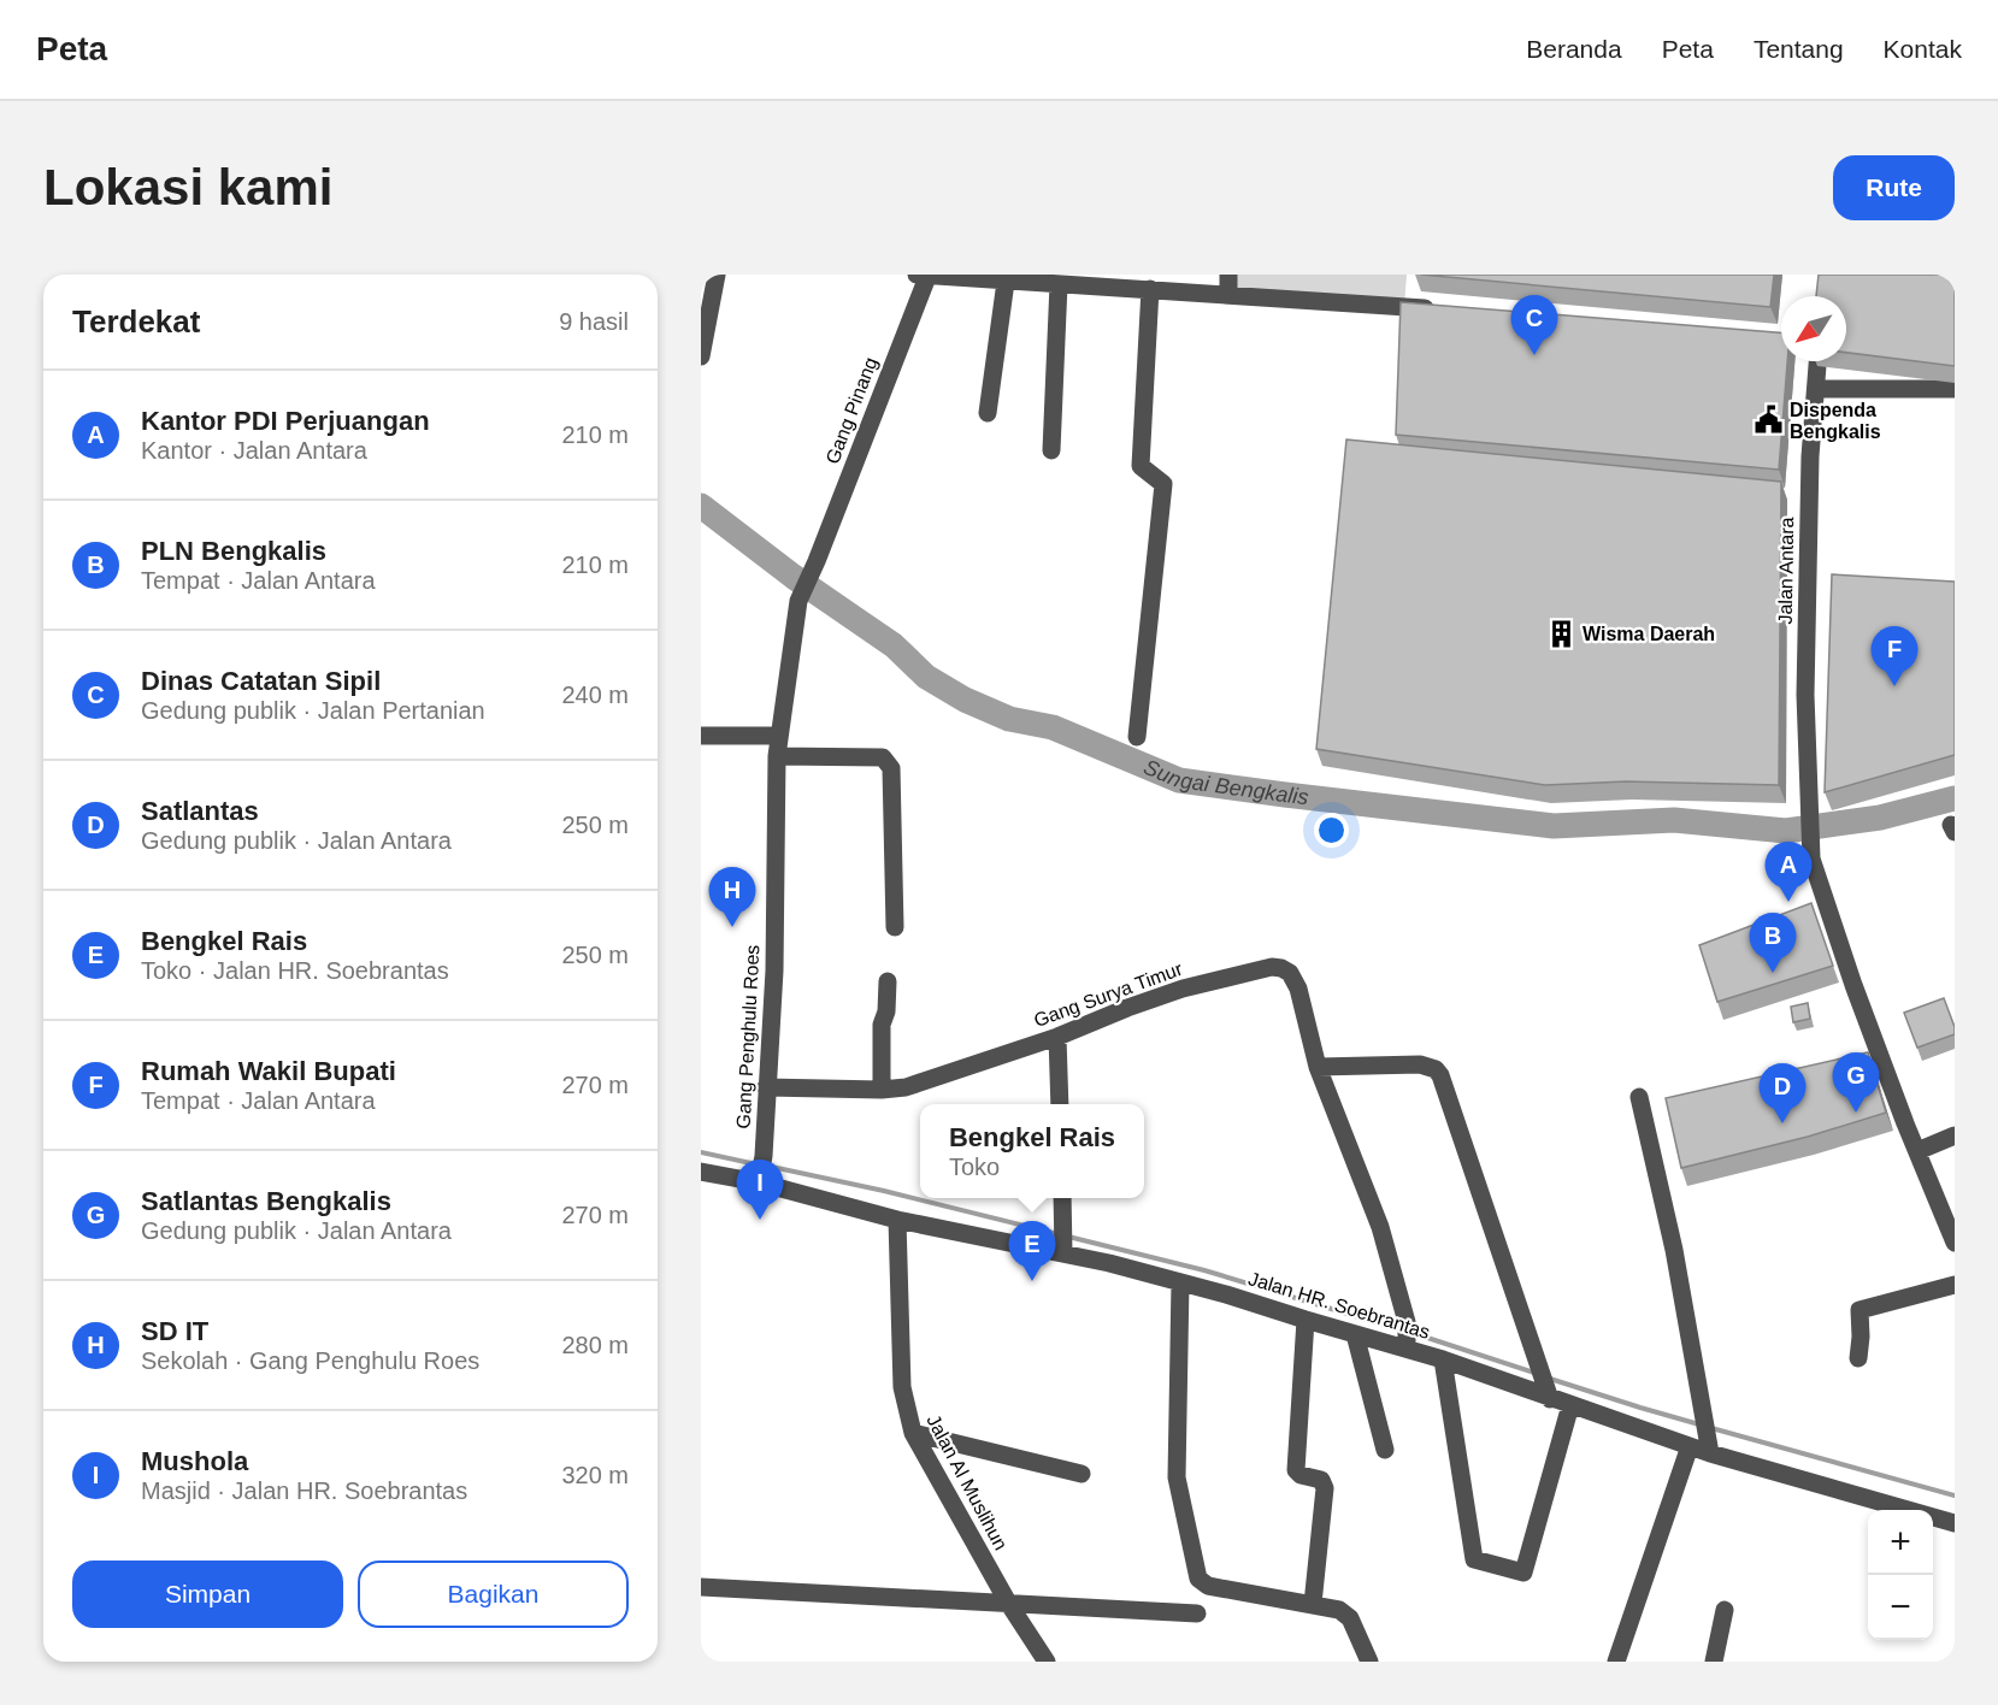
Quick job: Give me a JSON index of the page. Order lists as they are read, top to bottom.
{
  "streets": {
    "street": [
      "Gang Pinang",
      "Jalan Antara",
      "Gang Surya Timur",
      "Gang Penghulu Roes",
      "Jalan HR. Soebrantas",
      "Jalan Al Muslihun"
    ]
  },
  "crossings": [
    ["Gang Pinang", "Gang Penghulu Roes"],
    ["Gang Surya Timur", "Gang Penghulu Roes"],
    ["Gang Surya Timur", "Jalan HR. Soebrantas"],
    ["Gang Penghulu Roes", "Jalan HR. Soebrantas"],
    ["Jalan HR. Soebrantas", "Jalan Al Muslihun"]
  ],
  "water": ["Sungai Bengkalis"],
  "places": {
    "public building": ["Dispenda Bengkalis"],
    "building": ["Wisma Daerah"]
  },
  "north": "bottom left",
  "page": {
    "header": "Peta",
    "nav": [
      "Beranda",
      "Peta",
      "Tentang",
      "Kontak"
    ],
    "buttons": [
      "Rute",
      ["Simpan", "Bagikan"]
    ],
    "title": "Lokasi kami",
    "heading": ["Terdekat", "9 hasil"],
    "pins": [
      "C",
      "F",
      "A",
      "H",
      "B",
      "G",
      "D",
      "I",
      "E"
    ],
    "list": [
      {
        "mark": "A",
        "name": "Kantor PDI Perjuangan",
        "note": "Kantor · Jalan Antara",
        "value": "210 m"
      },
      {
        "mark": "B",
        "name": "PLN Bengkalis",
        "note": "Tempat · Jalan Antara",
        "value": "210 m"
      },
      {
        "mark": "C",
        "name": "Dinas Catatan Sipil",
        "note": "Gedung publik · Jalan Pertanian",
        "value": "240 m"
      },
      {
        "mark": "D",
        "name": "Satlantas",
        "note": "Gedung publik · Jalan Antara",
        "value": "250 m"
      },
      {
        "mark": "E",
        "name": "Bengkel Rais",
        "note": "Toko · Jalan HR. Soebrantas",
        "value": "250 m"
      },
      {
        "mark": "F",
        "name": "Rumah Wakil Bupati",
        "note": "Tempat · Jalan Antara",
        "value": "270 m"
      },
      {
        "mark": "G",
        "name": "Satlantas Bengkalis",
        "note": "Gedung publik · Jalan Antara",
        "value": "270 m"
      },
      {
        "mark": "H",
        "name": "SD IT",
        "note": "Sekolah · Gang Penghulu Roes",
        "value": "280 m"
      },
      {
        "mark": "I",
        "name": "Mushola",
        "note": "Masjid · Jalan HR. Soebrantas",
        "value": "320 m"
      }
    ],
    "popup": ["Bengkel Rais", "Toko"],
    "map_buttons": ["+", "−"]
  }
}
